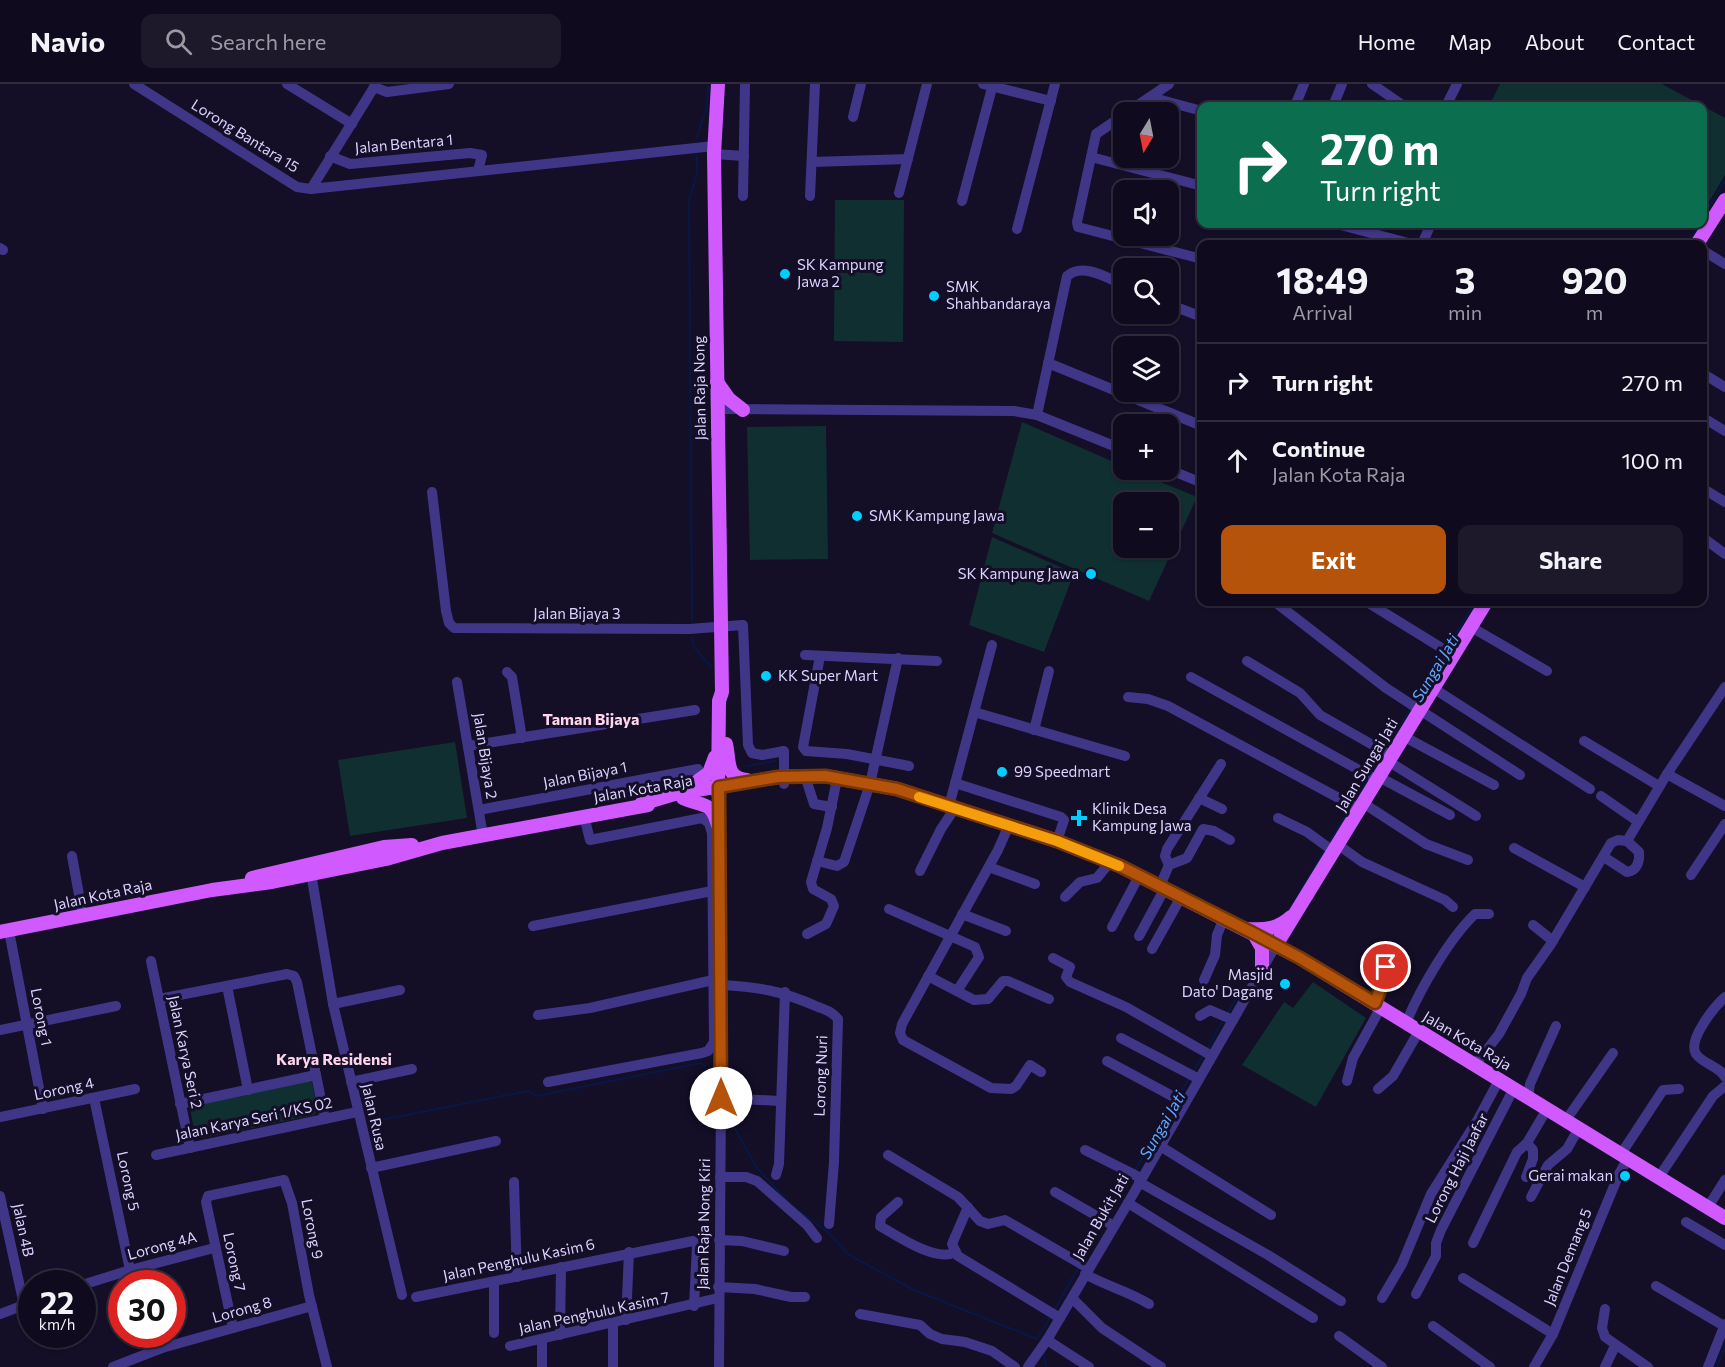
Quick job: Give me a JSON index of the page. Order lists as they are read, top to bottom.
{
  "streets": {
    "main road": ["Jalan Raja Nong", "Jalan Sungai Jati", "Jalan Kota Raja"],
    "street": [
      "Lorong Bantara 15",
      "Jalan Bentara 1",
      "Jalan Bijaya 3",
      "Jalan Bijaya 2",
      "Jalan Bijaya 1",
      "Lorong 1",
      "Jalan Karya Seri 2",
      "Lorong Nuri",
      "Lorong 4",
      "Jalan Rusa",
      "Jalan Karya Seri 1/KS 02",
      "Lorong Haji Jaafar",
      "Lorong 5",
      "Jalan Bukit Jati",
      "Jalan Raja Nong Kiri",
      "Lorong 9",
      "Jalan 4B",
      "Lorong 4A",
      "Jalan Demang 5",
      "Jalan Penghulu Kasim 6",
      "Lorong 7",
      "Lorong 8",
      "Jalan Penghulu Kasim 7"
    ]
  },
  "crossings": [
    ["Jalan Raja Nong", "Jalan Bijaya 3"],
    ["Jalan Raja Nong", "Jalan Kota Raja"],
    ["Jalan Raja Nong", "Jalan Raja Nong Kiri"],
    ["Jalan Bijaya 3", "Jalan Kota Raja"],
    ["Jalan Bijaya 2", "Jalan Bijaya 1"],
    ["Jalan Bijaya 2", "Jalan Kota Raja"],
    ["Jalan Sungai Jati", "Jalan Kota Raja"],
    ["Jalan Sungai Jati", "Jalan Bukit Jati"],
    ["Jalan Kota Raja", "Lorong 1"],
    ["Jalan Kota Raja", "Jalan Rusa"],
    ["Jalan Kota Raja", "Lorong Haji Jaafar"],
    ["Jalan Kota Raja", "Jalan Bukit Jati"],
    ["Jalan Kota Raja", "Jalan Raja Nong Kiri"],
    ["Jalan Kota Raja", "Jalan Demang 5"],
    ["Lorong 1", "Lorong 4"],
    ["Jalan Karya Seri 2", "Jalan Karya Seri 1/KS 02"],
    ["Lorong Nuri", "Jalan Raja Nong Kiri"],
    ["Lorong 4", "Lorong 5"],
    ["Jalan Rusa", "Jalan Karya Seri 1/KS 02"],
    ["Lorong 5", "Lorong 4A"],
    ["Jalan Raja Nong Kiri", "Jalan Penghulu Kasim 7"],
    ["Lorong 9", "Lorong 7"],
    ["Lorong 9", "Lorong 8"],
    ["Lorong 4A", "Lorong 7"],
    ["Jalan Penghulu Kasim 6", "Jalan Penghulu Kasim 7"],
    ["Lorong 7", "Lorong 8"]
  ],
  "districts": ["Taman Bijaya", "Karya Residensi"],
  "water": ["Sungai Jati"],
  "places": {
    "other": [
      "SK Kampung Jawa 2",
      "SMK Shahbandaraya",
      "SMK Kampung Jawa",
      "SK Kampung Jawa",
      "KK Super Mart",
      "99 Speedmart",
      "Masjid Dato' Dagang",
      "Gerai makan"
    ],
    "health": ["Klinik Desa Kampung Jawa"]
  },
  "north": "bottom",
  "page": {
    "header": "Navio",
    "search": "Search here",
    "nav": [
      "Home",
      "Map",
      "About",
      "Contact"
    ],
    "map_buttons": ["+", "−"],
    "turn": ["270 m", "Turn right"],
    "eta": [
      "18:49",
      "Arrival",
      "3",
      "min",
      "920",
      "m"
    ],
    "list": [
      {
        "name": "Turn right",
        "value": "270 m"
      },
      {
        "name": "Continue",
        "note": "Jalan Kota Raja",
        "value": "100 m"
      }
    ],
    "buttons": ["Exit", "Share"],
    "speed": "22 km/h",
    "limit": "30"
  }
}
